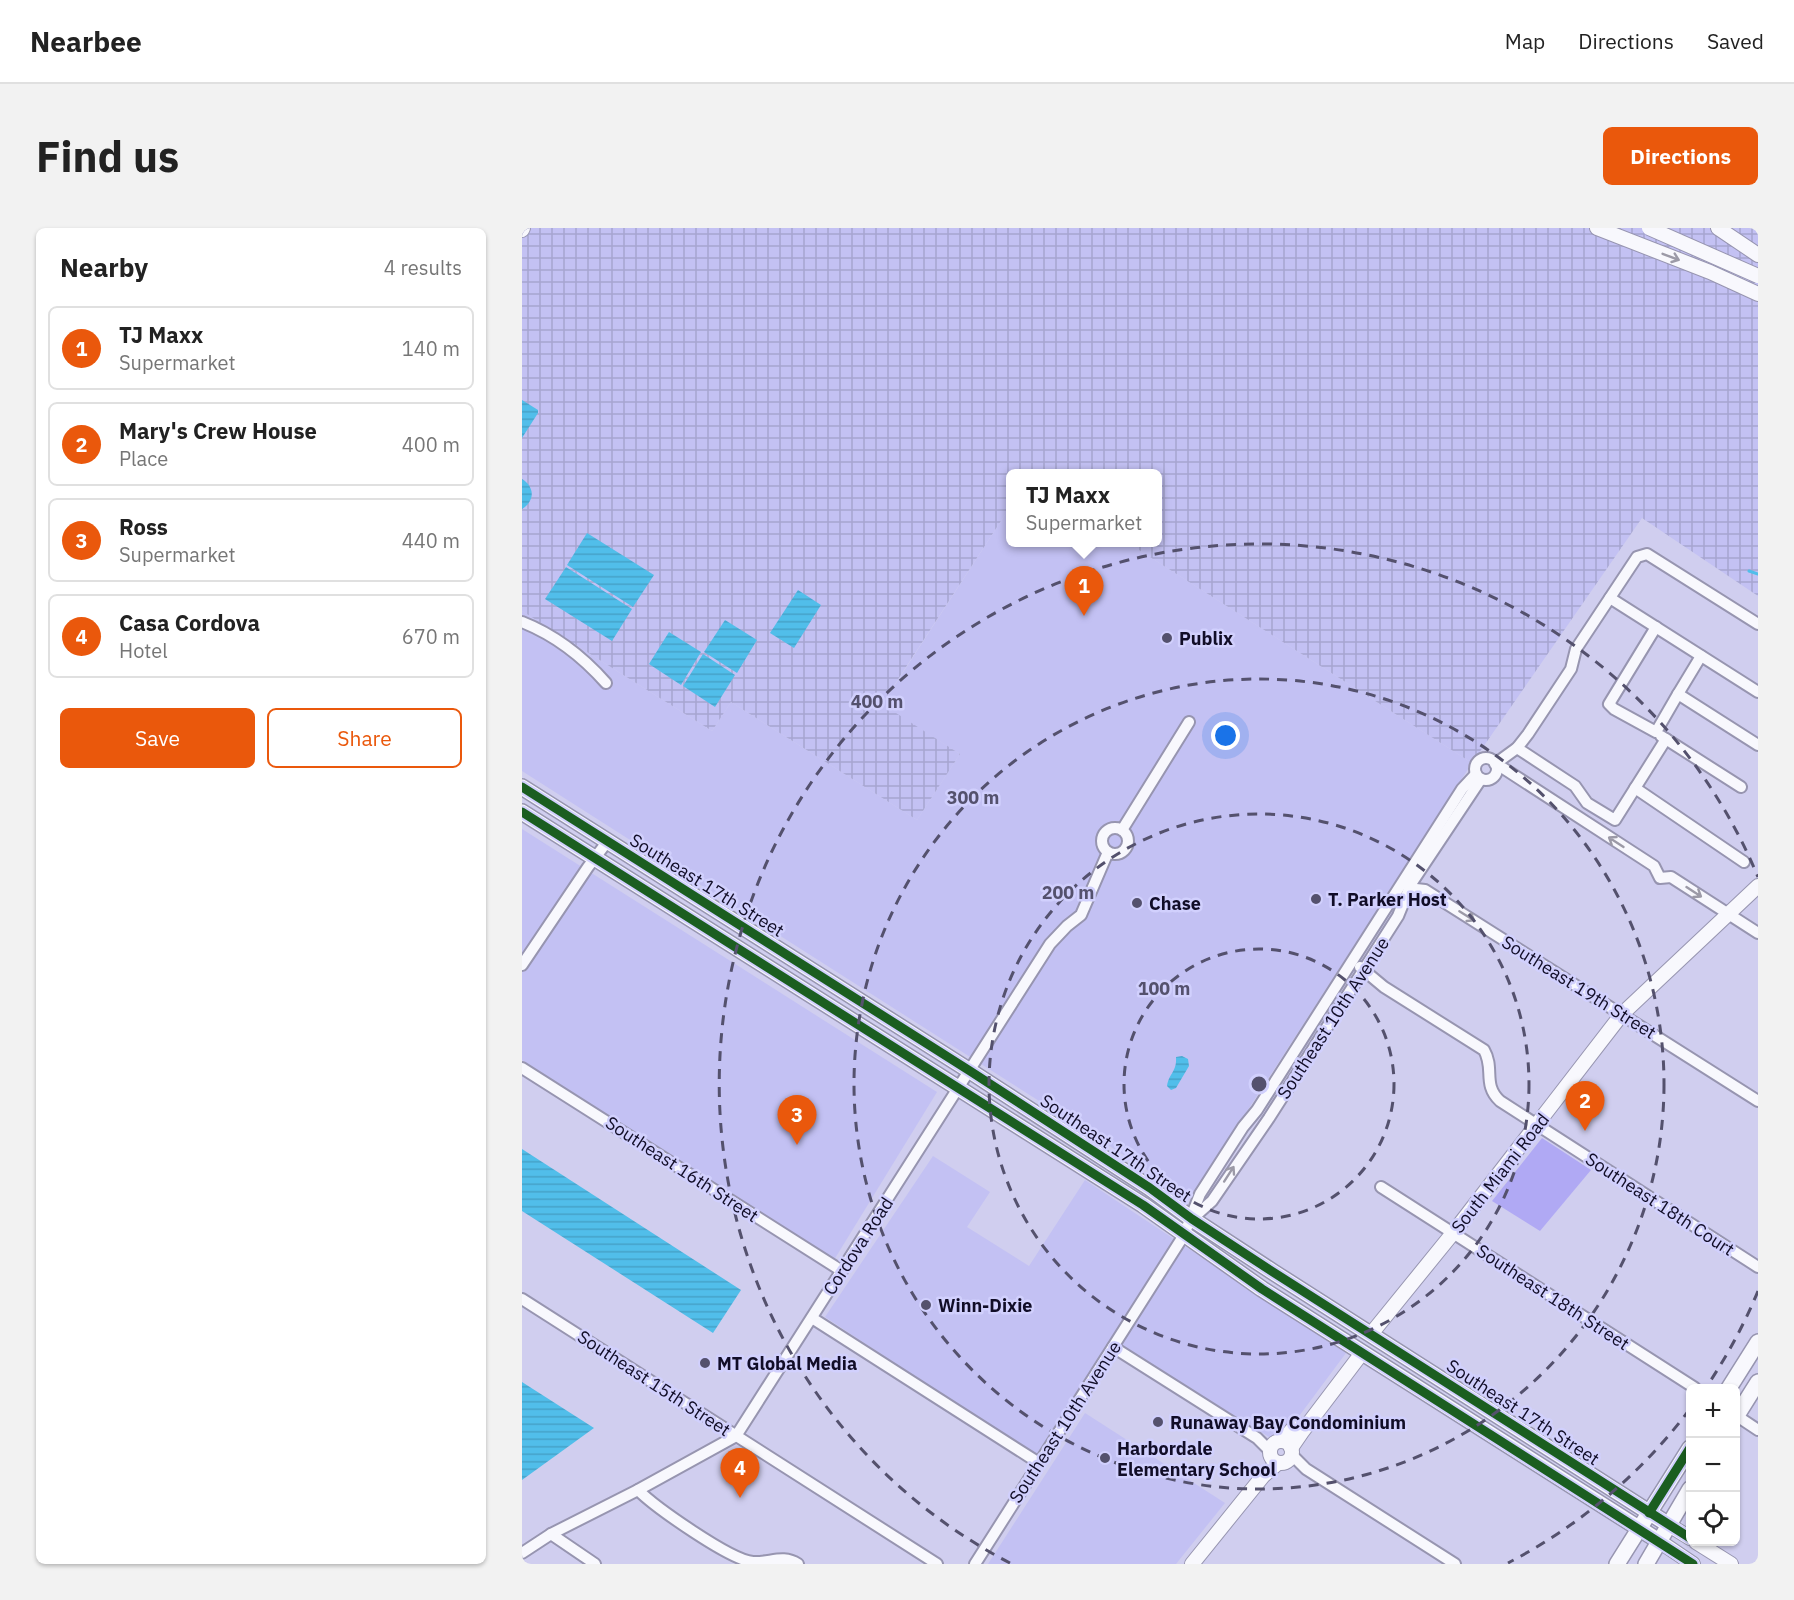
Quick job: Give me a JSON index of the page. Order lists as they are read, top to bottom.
{
  "streets": {
    "main road": ["Southeast 17th Street"],
    "street": [
      "Southeast 19th Street",
      "Southeast 10th Avenue",
      "Southeast 16th Street",
      "South Miami Road",
      "Southeast 18th Court",
      "Cordova Road",
      "Southeast 18th Street",
      "Southeast 15th Street"
    ]
  },
  "crossings": [
    ["Southeast 17th Street", "Southeast 10th Avenue"],
    ["Southeast 17th Street", "South Miami Road"],
    ["Southeast 17th Street", "Cordova Road"],
    ["Southeast 19th Street", "Southeast 10th Avenue"],
    ["Southeast 19th Street", "South Miami Road"],
    ["Southeast 10th Avenue", "Southeast 18th Court"],
    ["Southeast 16th Street", "Cordova Road"],
    ["South Miami Road", "Southeast 18th Court"],
    ["South Miami Road", "Southeast 18th Street"],
    ["Cordova Road", "Southeast 15th Street"]
  ],
  "one_way": ["Southeast 19th Street"],
  "places": [
    "Publix",
    "T. Parker Host",
    "Chase",
    "Winn-Dixie",
    "MT Global Media",
    "Runaway Bay Condominium",
    "Harbordale Elementary School"
  ],
  "page": {
    "header": "Nearbee",
    "nav": ["Map", "Directions", "Saved"],
    "buttons": [
      "Directions",
      ["Save", "Share"]
    ],
    "title": "Find us",
    "heading": ["Nearby", "4 results"],
    "list": [
      {
        "mark": "1",
        "name": "TJ Maxx",
        "note": "Supermarket",
        "value": "140 m"
      },
      {
        "mark": "2",
        "name": "Mary's Crew House",
        "note": "Place",
        "value": "400 m"
      },
      {
        "mark": "3",
        "name": "Ross",
        "note": "Supermarket",
        "value": "440 m"
      },
      {
        "mark": "4",
        "name": "Casa Cordova",
        "note": "Hotel",
        "value": "670 m"
      }
    ],
    "popup": ["TJ Maxx", "Supermarket"],
    "pins": [
      "1",
      "2",
      "3",
      "4"
    ],
    "map_buttons": ["+", "−"]
  },
  "rings": [
    "400 m",
    "300 m",
    "200 m",
    "100 m"
  ]
}
